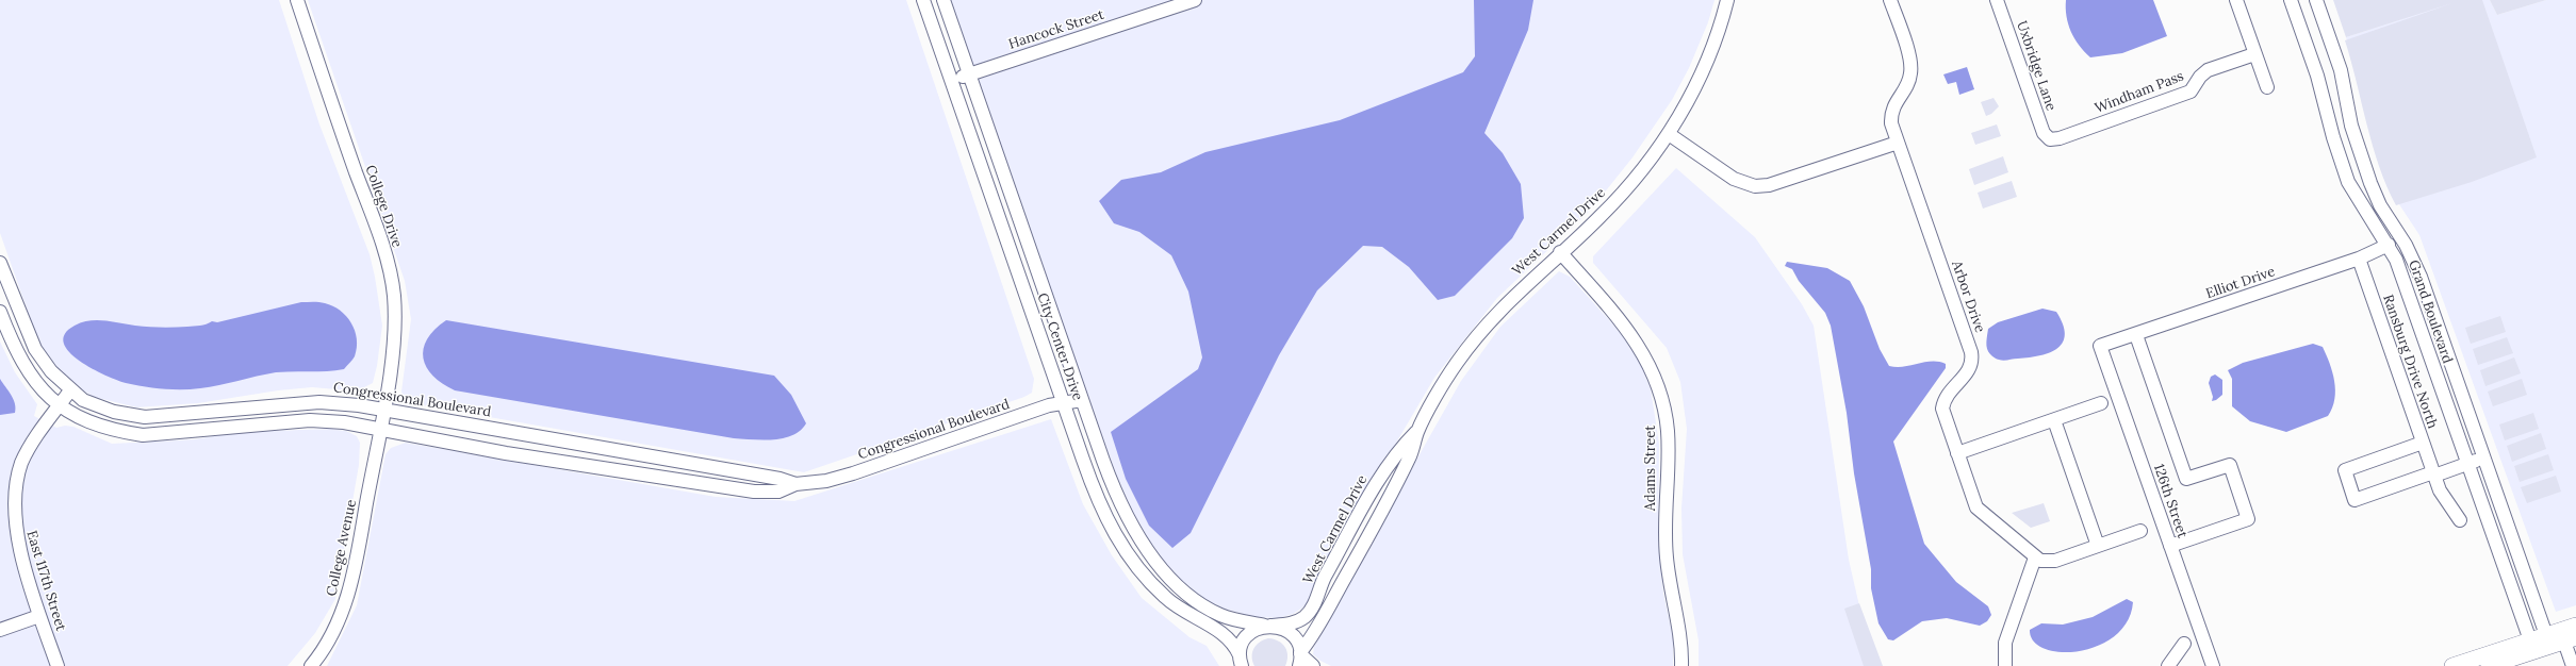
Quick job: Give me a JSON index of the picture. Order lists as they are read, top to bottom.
{
  "streets": {
    "street": [
      "Hancock Street",
      "Uxbridge Lane",
      "Windham Pass",
      "College Drive",
      "West Carmel Drive",
      "Elliot Drive",
      "Arbor Drive",
      "Grand Boulevard",
      "City Center Drive",
      "Ransburg Drive North",
      "Congressional Boulevard",
      "Adams Street",
      "126th Street",
      "College Avenue",
      "East 117th Street"
    ]
  },
  "crossings": [
    ["Hancock Street", "City Center Drive"],
    ["Uxbridge Lane", "Windham Pass"],
    ["College Drive", "Congressional Boulevard"],
    ["College Drive", "College Avenue"],
    ["West Carmel Drive", "City Center Drive"],
    ["West Carmel Drive", "Adams Street"],
    ["Elliot Drive", "Grand Boulevard"],
    ["Elliot Drive", "Ransburg Drive North"],
    ["Elliot Drive", "126th Street"],
    ["City Center Drive", "Congressional Boulevard"],
    ["Congressional Boulevard", "College Avenue"],
    ["Congressional Boulevard", "East 117th Street"]
  ]
}
